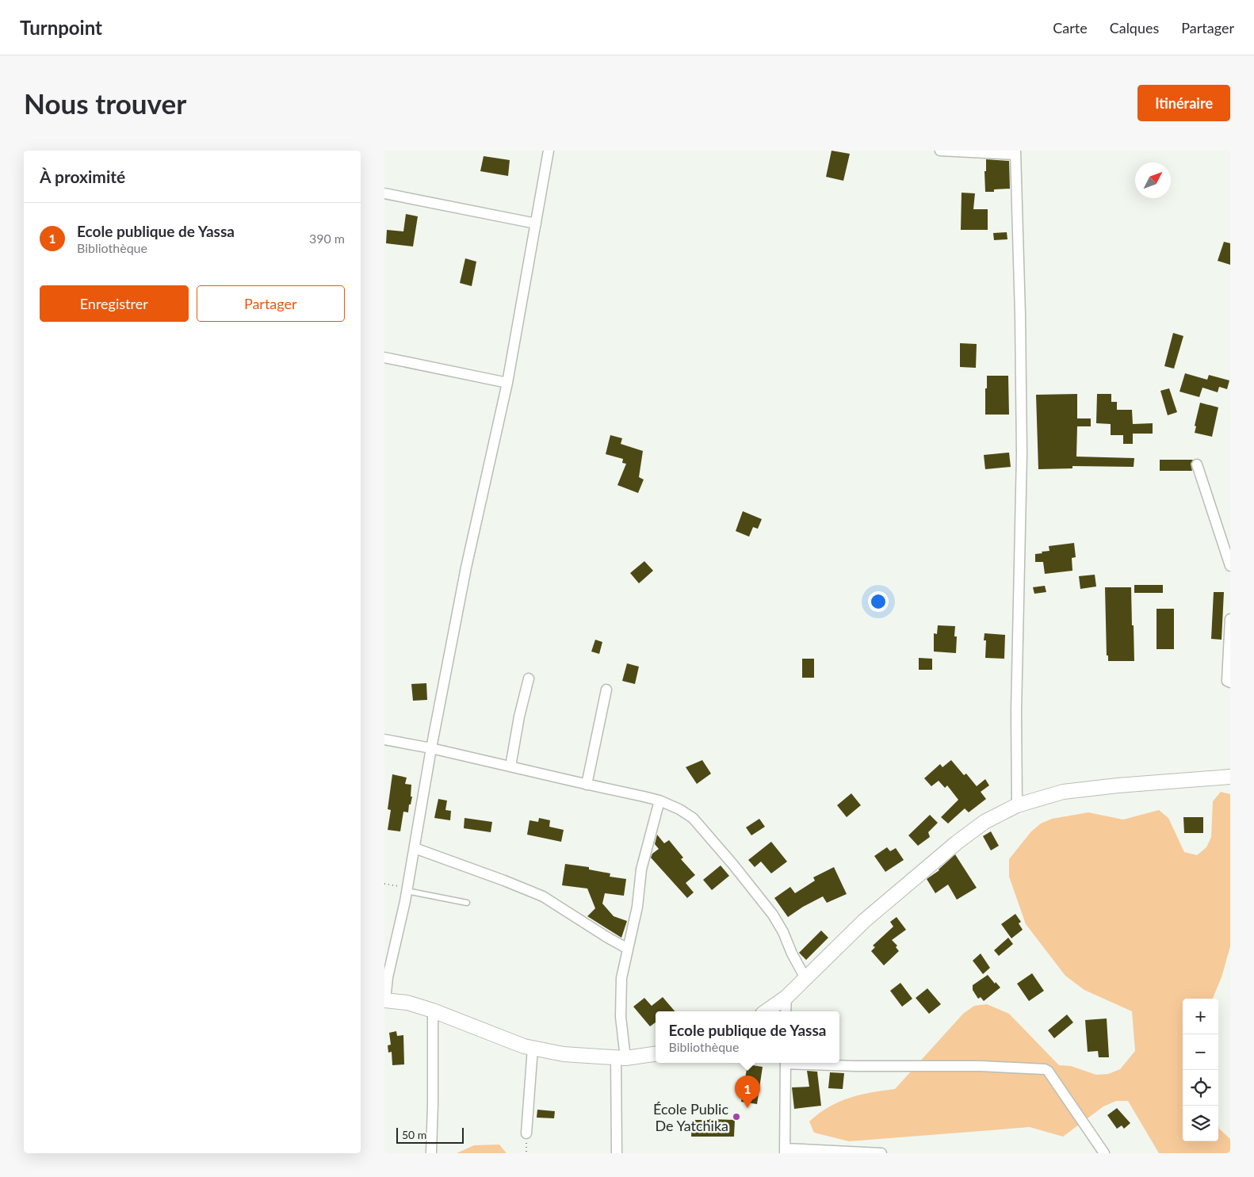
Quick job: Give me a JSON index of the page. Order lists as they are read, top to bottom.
{
  "places": ["École Public De Yatchika"],
  "scale_bar": "50 m",
  "north": "top right",
  "page": {
    "header": "Turnpoint",
    "nav": ["Carte", "Calques", "Partager"],
    "buttons": [
      "Itinéraire",
      ["Enregistrer", "Partager"]
    ],
    "title": "Nous trouver",
    "heading": "À proximité",
    "list": [
      {
        "mark": "1",
        "name": "Ecole publique de Yassa",
        "note": "Bibliothèque",
        "value": "390 m"
      }
    ],
    "map_buttons": ["+", "−"],
    "popup": ["Ecole publique de Yassa", "Bibliothèque"],
    "pins": "1",
    "scale": "50 m"
  }
}
